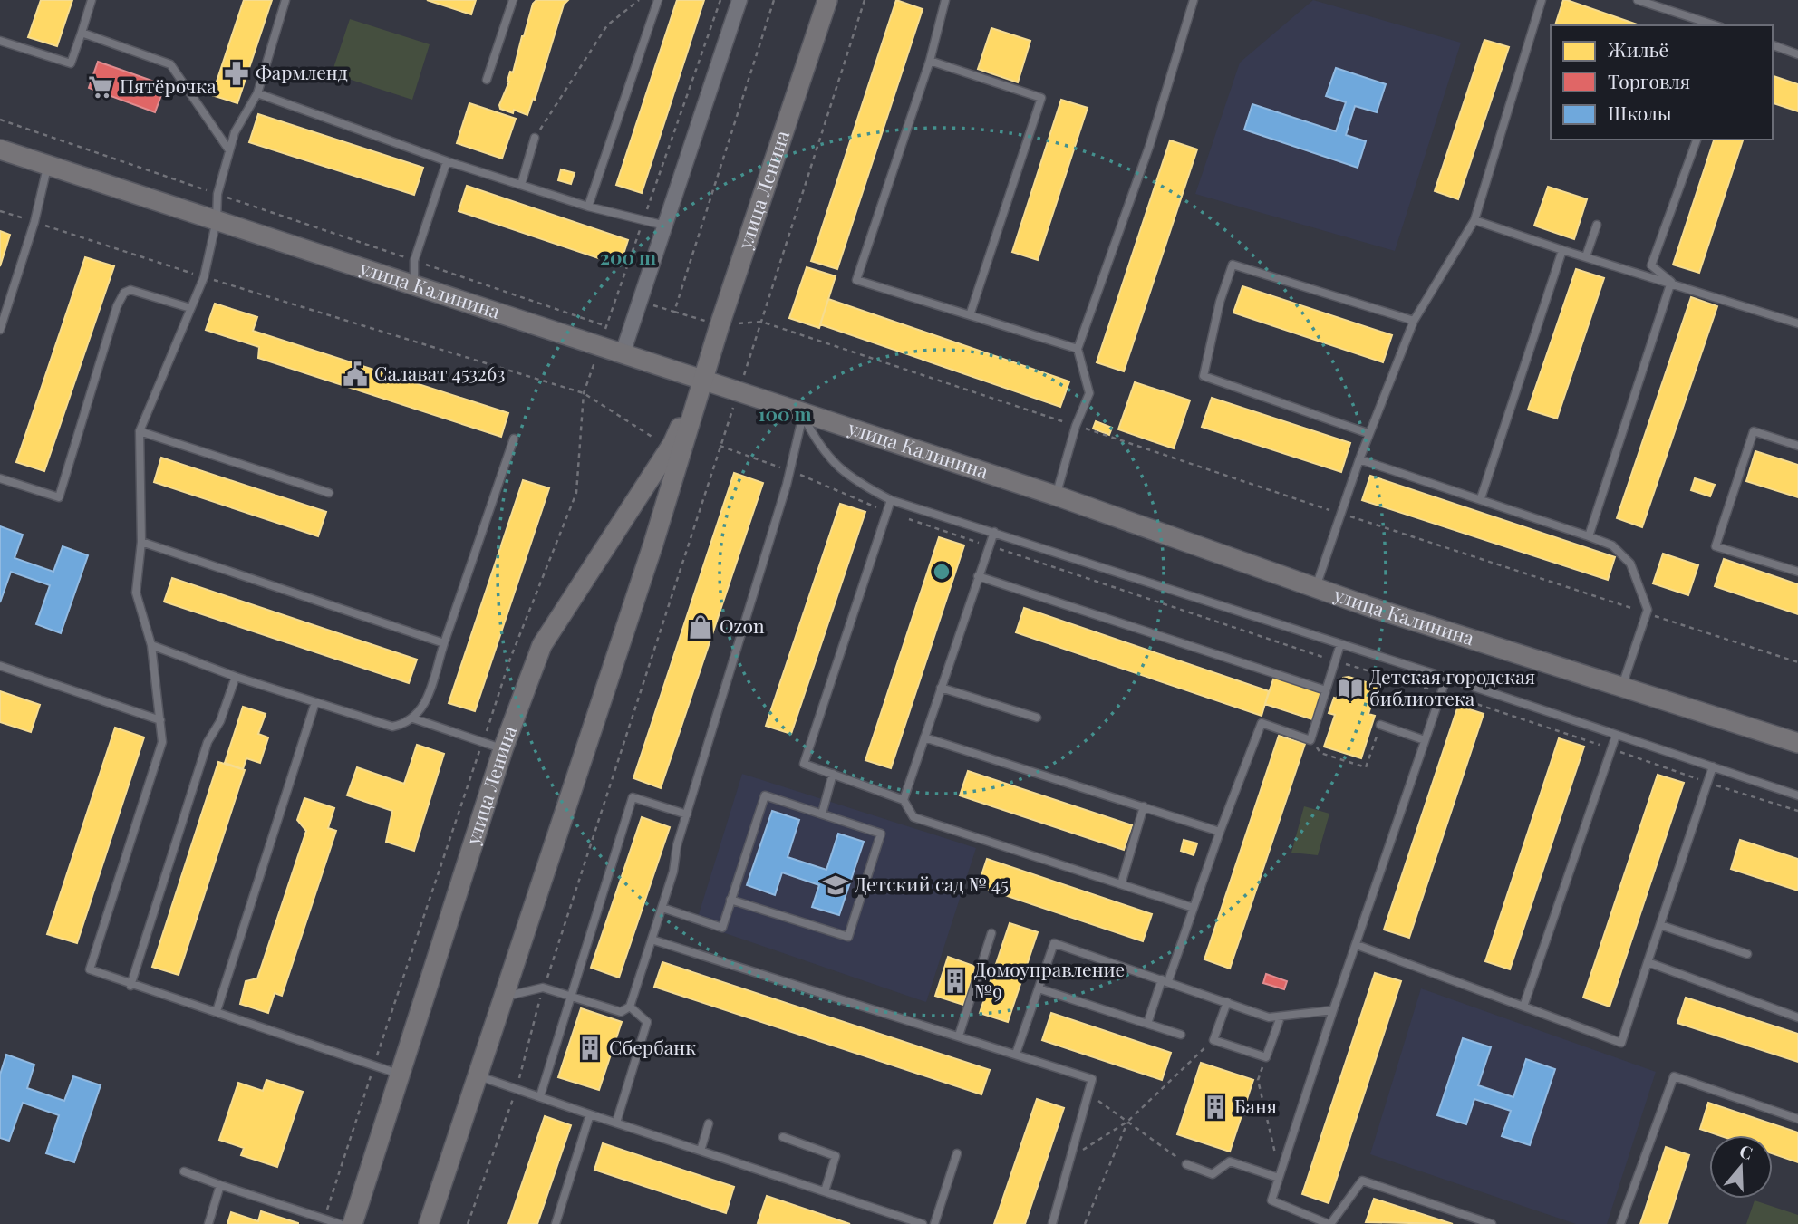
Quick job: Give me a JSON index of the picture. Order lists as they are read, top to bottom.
{
  "streets": {
    "street": ["улица Ленина", "улица Калинина"]
  },
  "crossings": [
    ["улица Ленина", "улица Калинина"]
  ],
  "places": {
    "pharmacy": ["Фармленд"],
    "supermarket": ["Пятёрочка"],
    "public building": ["Салават 453263"],
    "shop": ["Ozon"],
    "library": ["Детская городская библиотека"],
    "school or university": ["Детский сад № 45"],
    "building": ["Домоуправление №9", "Сбербанк", "Баня"]
  },
  "legend": ["Жильё", "Торговля", "Школы"],
  "north": "top",
  "rings": ["200 m", "100 m"]
}
